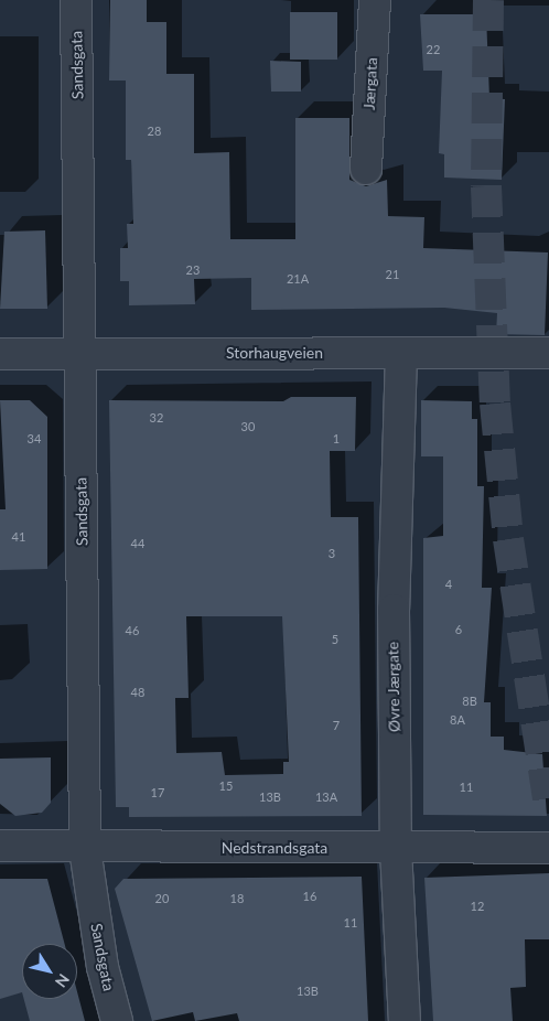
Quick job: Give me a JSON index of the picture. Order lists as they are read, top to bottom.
{
  "streets": {
    "street": [
      "Sandsgata",
      "Jærgata",
      "Storhaugveien",
      "Øvre Jærgate",
      "Nedstrandsgata"
    ]
  },
  "crossings": [
    ["Sandsgata", "Storhaugveien"],
    ["Sandsgata", "Nedstrandsgata"],
    ["Storhaugveien", "Øvre Jærgate"],
    ["Øvre Jærgate", "Nedstrandsgata"]
  ],
  "house_numbers": [
    "22",
    "28",
    "23",
    "21",
    "21A",
    "32",
    "30",
    "34",
    "1",
    "41",
    "44",
    "3",
    "4",
    "6",
    "46",
    "5",
    "48",
    "8B",
    "8A",
    "7",
    "15",
    "11",
    "17",
    "13B",
    "13A",
    "16",
    "20",
    "18",
    "12",
    "11",
    "13B"
  ],
  "north": "bottom right"
}
